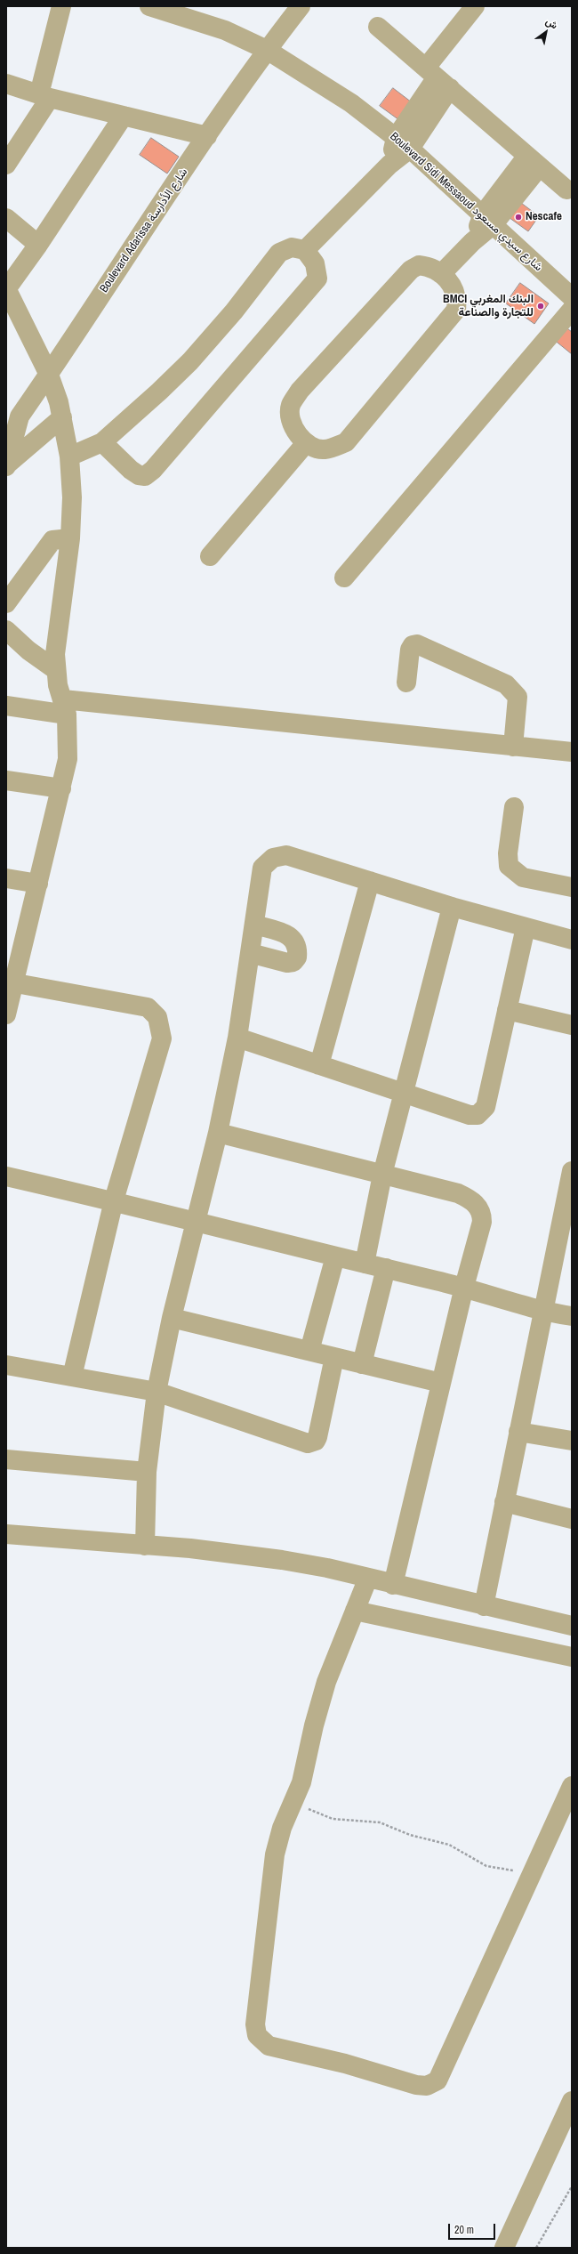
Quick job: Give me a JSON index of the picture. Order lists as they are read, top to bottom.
{
  "streets": {
    "street": ["Boulevard Sidi Messaoud شارع سيدي مسعود", "Boulevard Adarissa شارع الأدارسة"]
  },
  "crossings": [
    ["Boulevard Sidi Messaoud شارع سيدي مسعود", "Boulevard Adarissa شارع الأدارسة"]
  ],
  "places": ["Nescafe", "BMCI البنك المغربي للتجارة والصناعة"],
  "scale_bar": "20 m",
  "north": "top right"
}
